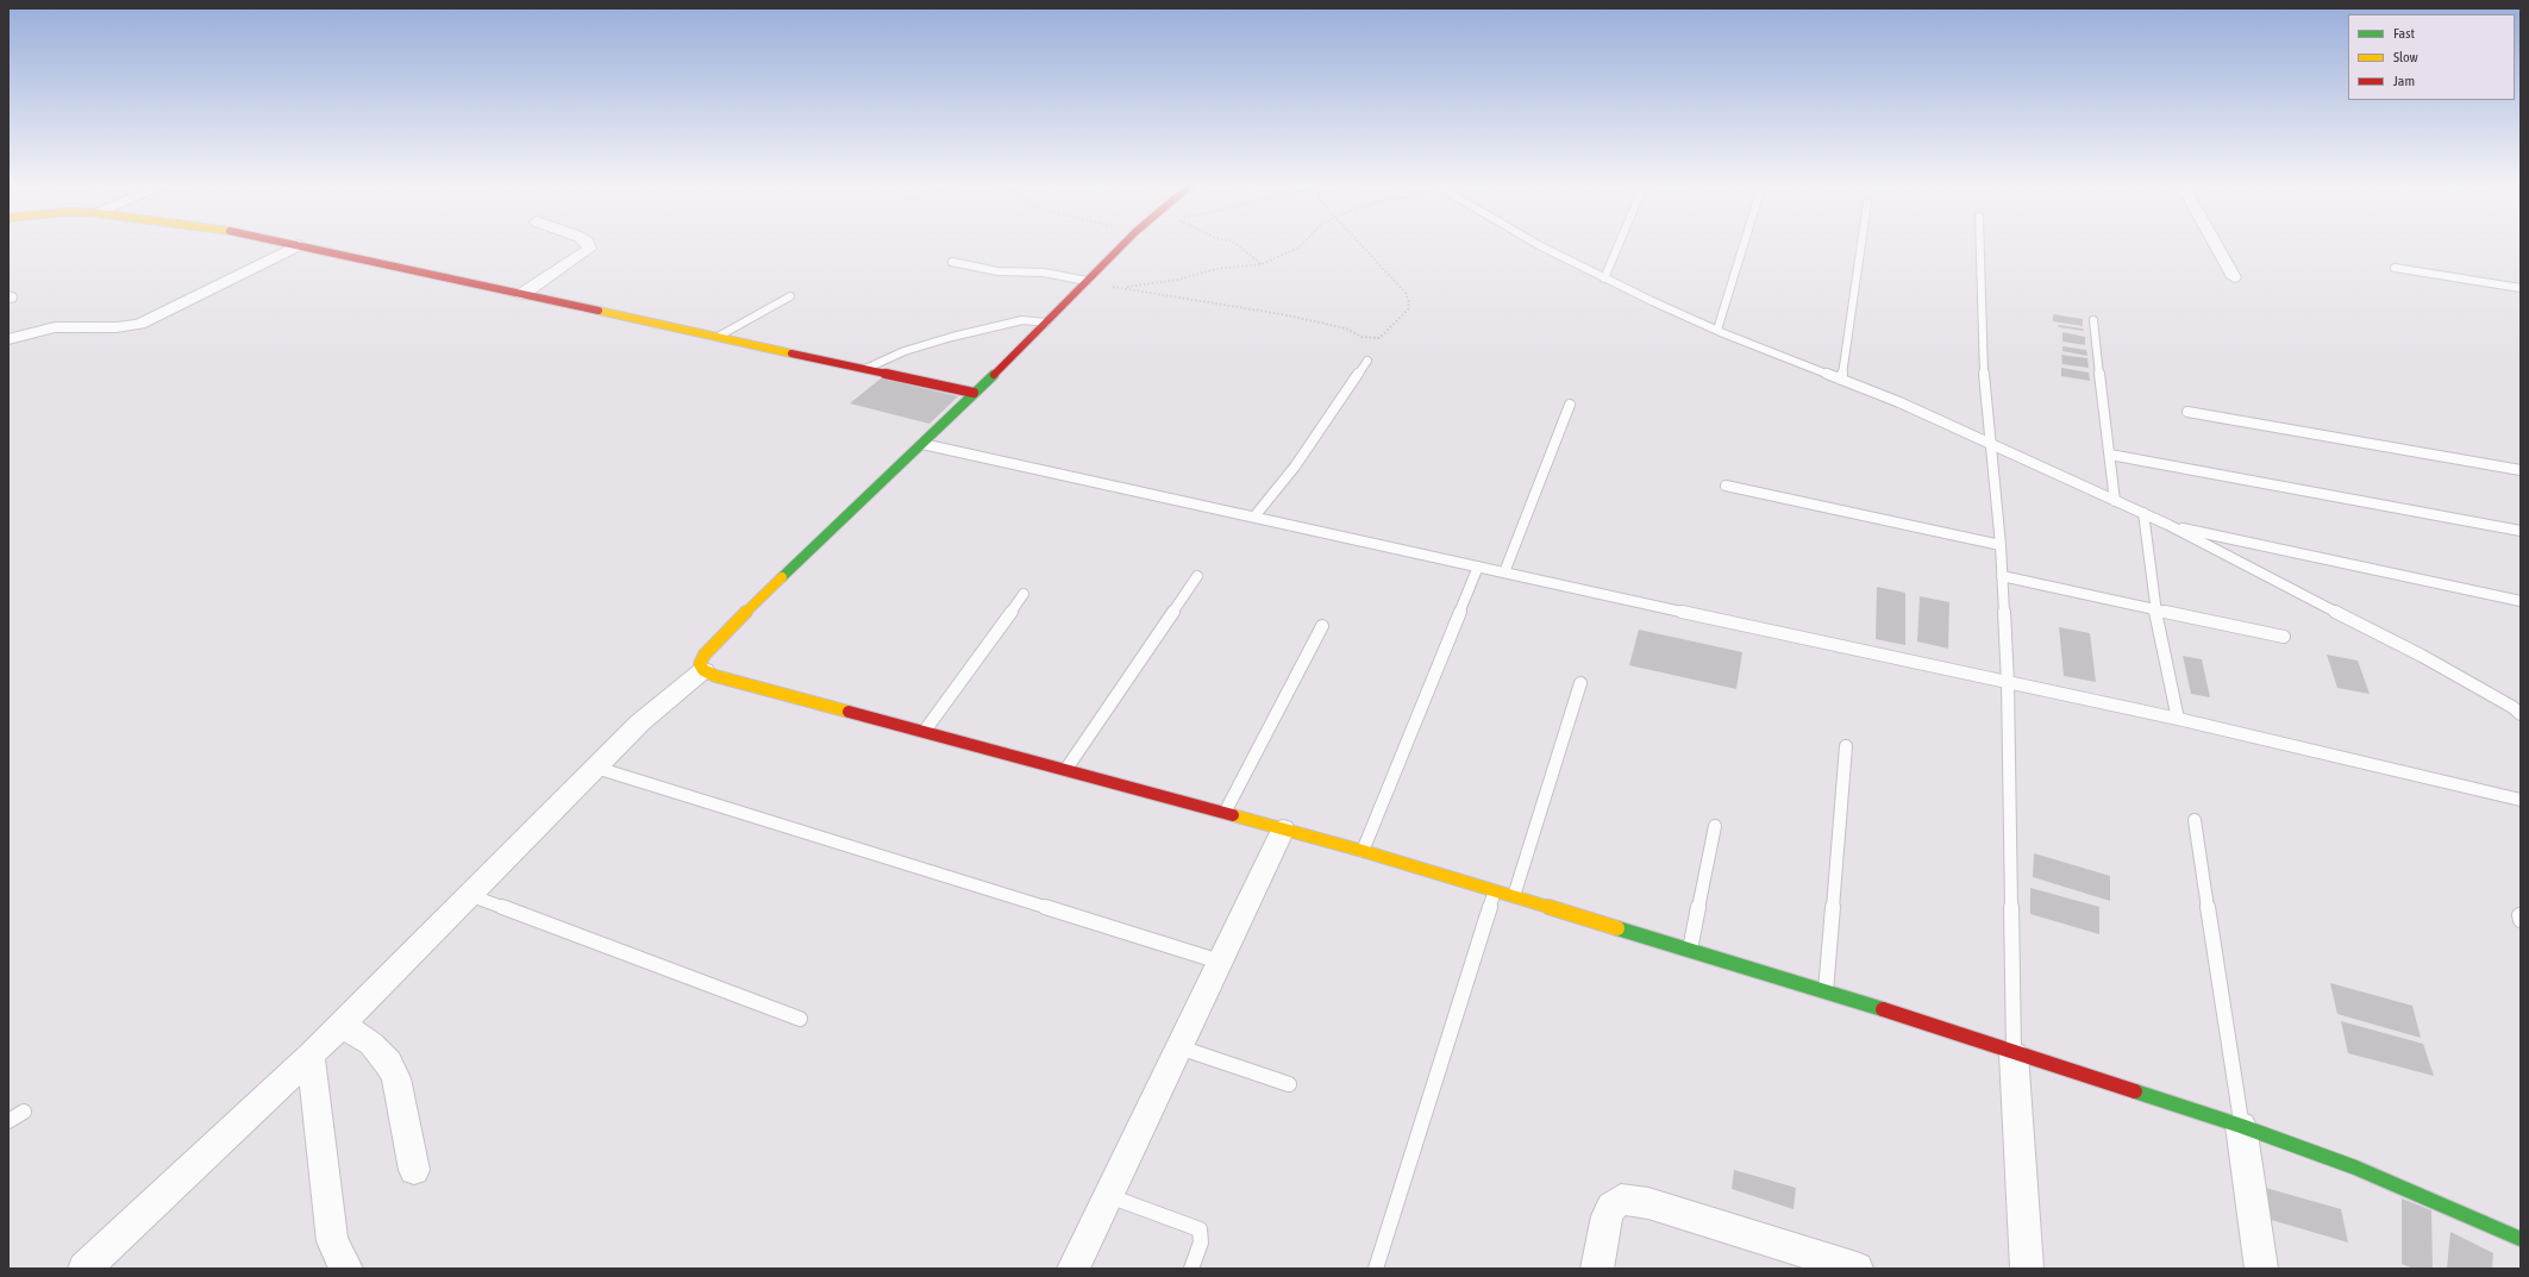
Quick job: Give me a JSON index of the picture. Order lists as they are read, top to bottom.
{
  "legend": ["Fast", "Slow", "Jam"]
}
